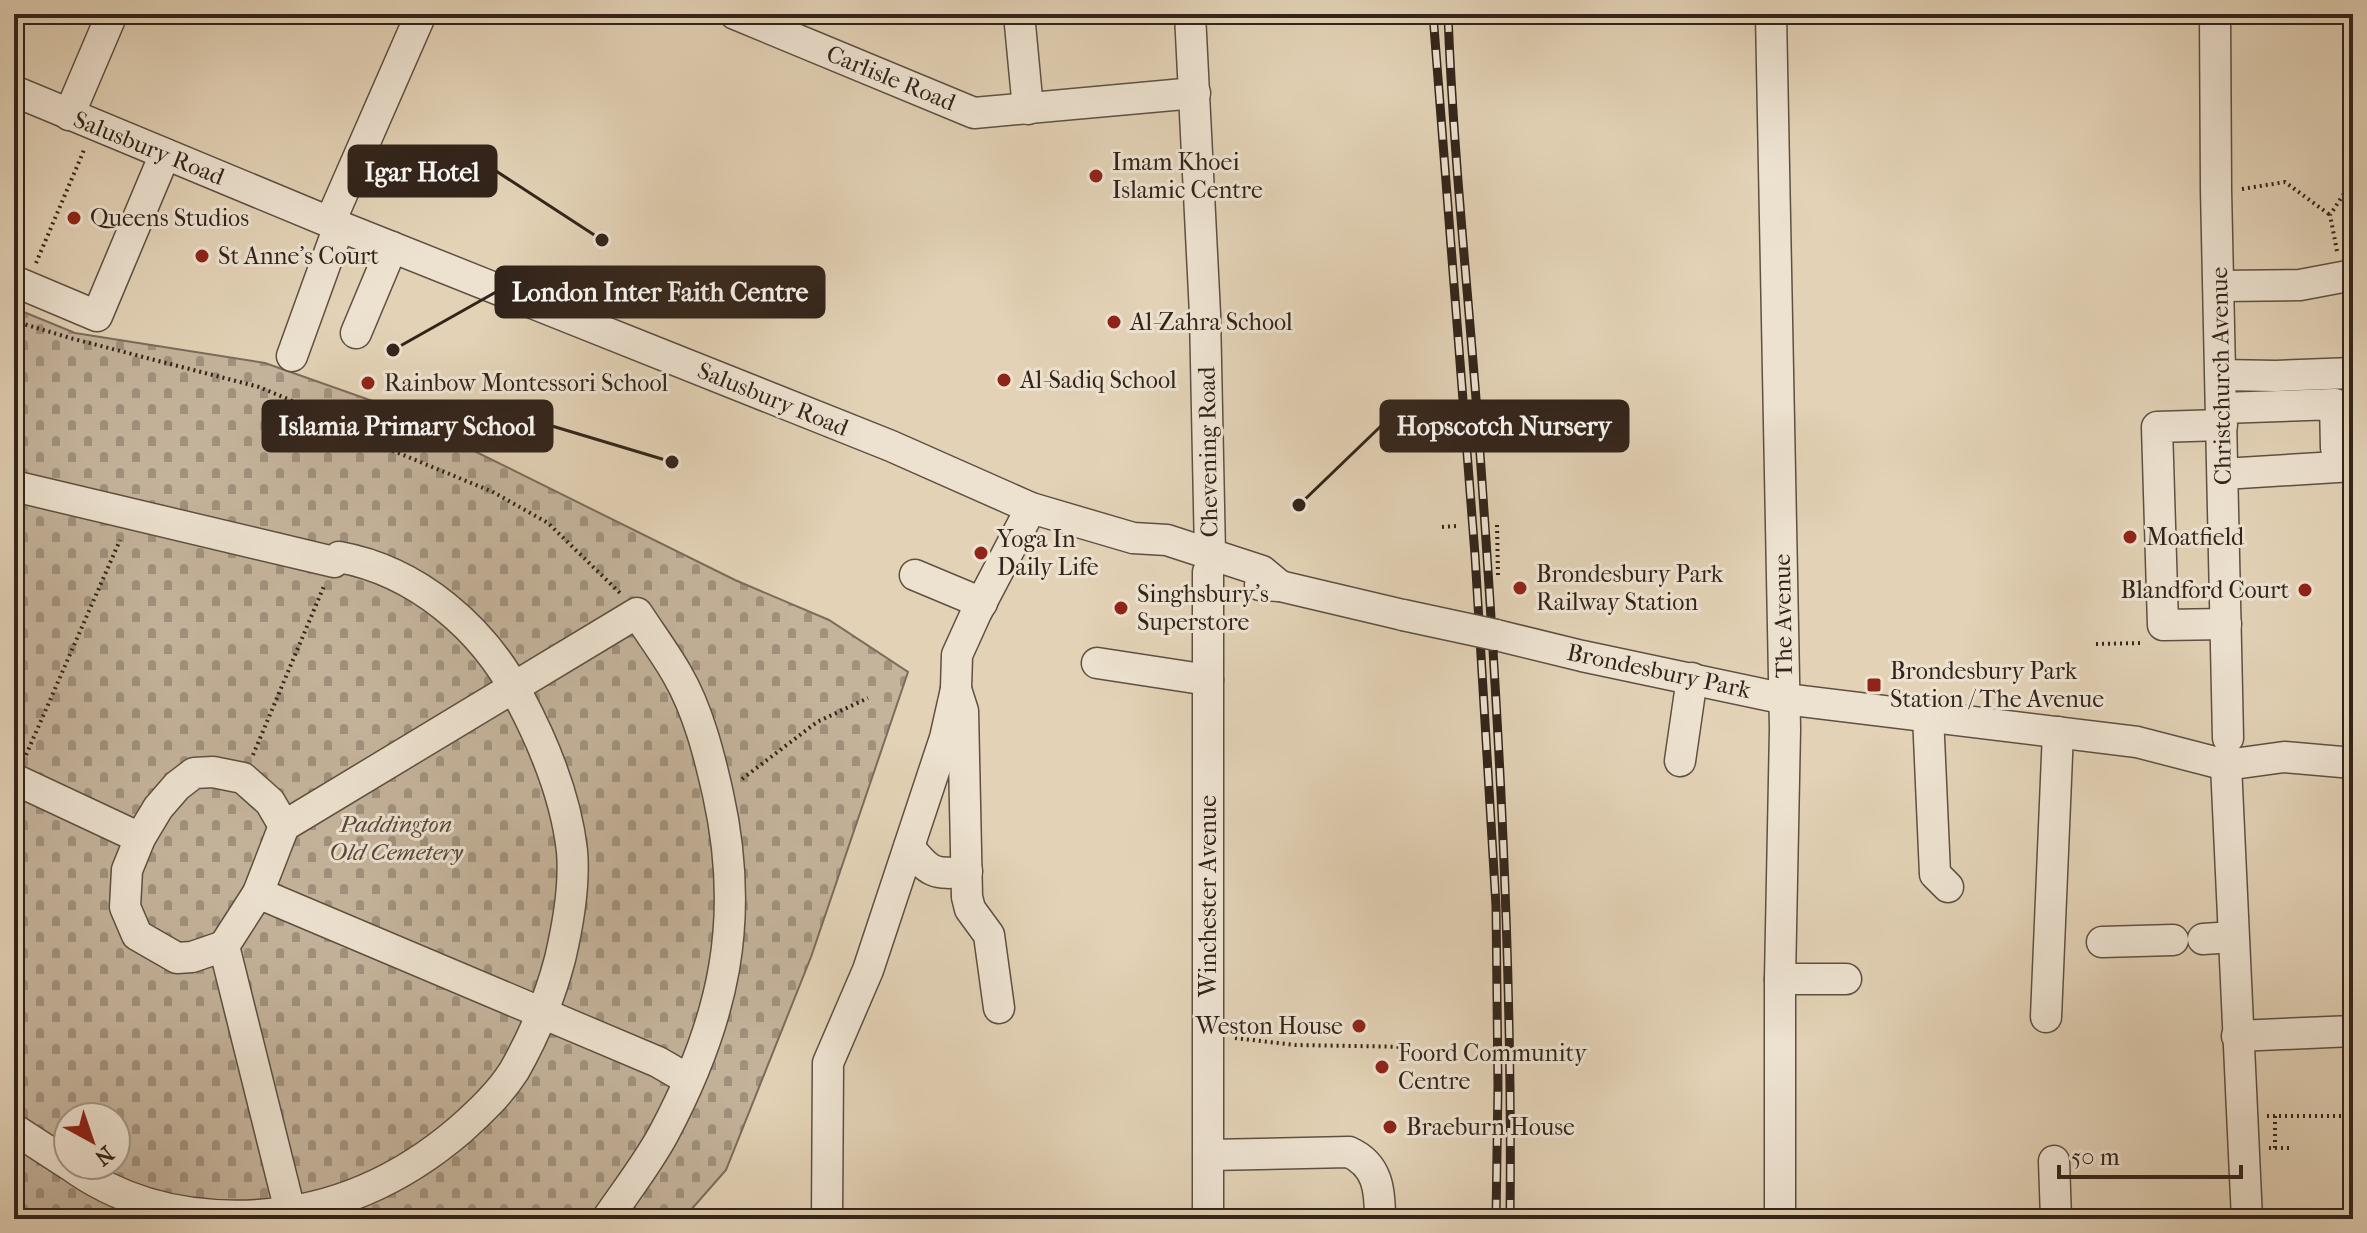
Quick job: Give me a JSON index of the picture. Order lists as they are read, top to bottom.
{
  "streets": {
    "street": [
      "Carlisle Road",
      "Salusbury Road",
      "Christchurch Avenue",
      "Chevening Road",
      "The Avenue",
      "Brondesbury Park",
      "Winchester Avenue"
    ]
  },
  "crossings": [
    ["Carlisle Road", "Chevening Road"],
    ["Salusbury Road", "Chevening Road"],
    ["Salusbury Road", "Brondesbury Park"],
    ["Salusbury Road", "Winchester Avenue"],
    ["Christchurch Avenue", "Brondesbury Park"],
    ["Chevening Road", "Brondesbury Park"],
    ["Chevening Road", "Winchester Avenue"],
    ["The Avenue", "Brondesbury Park"],
    ["Brondesbury Park", "Winchester Avenue"]
  ],
  "parks": ["Paddington Old Cemetery"],
  "places": {
    "other": [
      "Imam Khoei Islamic Centre",
      "Queens Studios",
      "Igar Hotel",
      "St Anne's Court",
      "Al-Zahra School",
      "London Inter Faith Centre",
      "Al-Sadiq School",
      "Rainbow Montessori School",
      "Islamia Primary School",
      "Hopscotch Nursery",
      "Moatfield",
      "Yoga In Daily Life",
      "Brondesbury Park Railway Station",
      "Blandford Court",
      "Singhsbury's Superstore",
      "Weston House",
      "Foord Community Centre",
      "Braeburn House"
    ],
    "transit": ["Brondesbury Park Station / The Avenue"]
  },
  "scale_bar": "50 m",
  "north": "bottom right"
}
